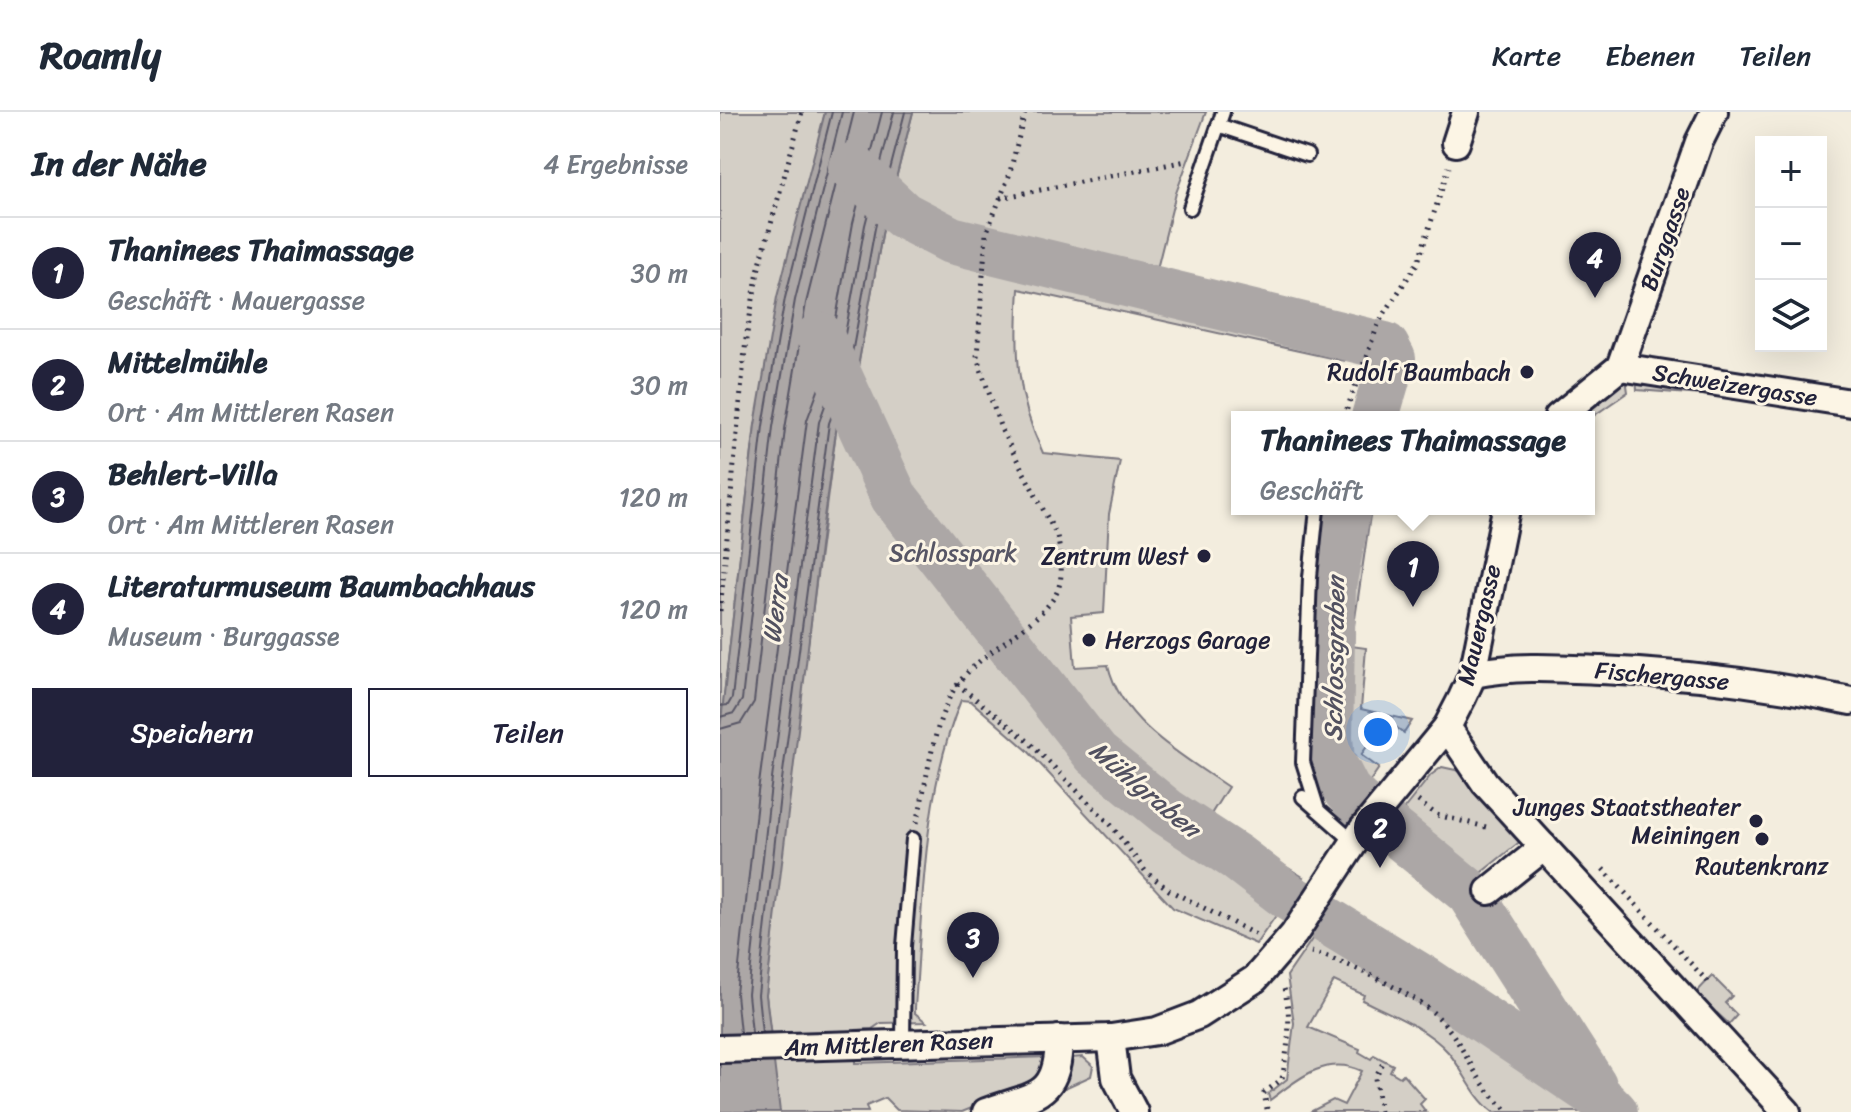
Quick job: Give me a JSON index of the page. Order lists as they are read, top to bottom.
{
  "streets": {
    "street": [
      "Burggasse",
      "Schweizergasse",
      "Mauergasse",
      "Fischergasse",
      "Am Mittleren Rasen"
    ]
  },
  "crossings": [
    ["Burggasse", "Schweizergasse"],
    ["Mauergasse", "Fischergasse"],
    ["Mauergasse", "Am Mittleren Rasen"]
  ],
  "water": ["Werra", "Schlossgraben", "Mühlgraben"],
  "parks": ["Schlosspark"],
  "places": [
    "Rudolf Baumbach",
    "Zentrum West",
    "Herzogs Garage",
    "Junges Staatstheater Meiningen",
    "Rautenkranz"
  ],
  "page": {
    "header": "Roamly",
    "nav": ["Karte", "Ebenen", "Teilen"],
    "heading": ["In der Nähe", "4 Ergebnisse"],
    "map_buttons": ["+", "−"],
    "list": [
      {
        "mark": "1",
        "name": "Thaninees Thaimassage",
        "note": "Geschäft · Mauergasse",
        "value": "30 m"
      },
      {
        "mark": "2",
        "name": "Mittelmühle",
        "note": "Ort · Am Mittleren Rasen",
        "value": "30 m"
      },
      {
        "mark": "3",
        "name": "Behlert-Villa",
        "note": "Ort · Am Mittleren Rasen",
        "value": "120 m"
      },
      {
        "mark": "4",
        "name": "Literaturmuseum Baumbachhaus",
        "note": "Museum · Burggasse",
        "value": "120 m"
      }
    ],
    "pins": [
      "4",
      "1",
      "2",
      "3"
    ],
    "popup": ["Thaninees Thaimassage", "Geschäft"],
    "buttons": ["Speichern", "Teilen"]
  }
}
